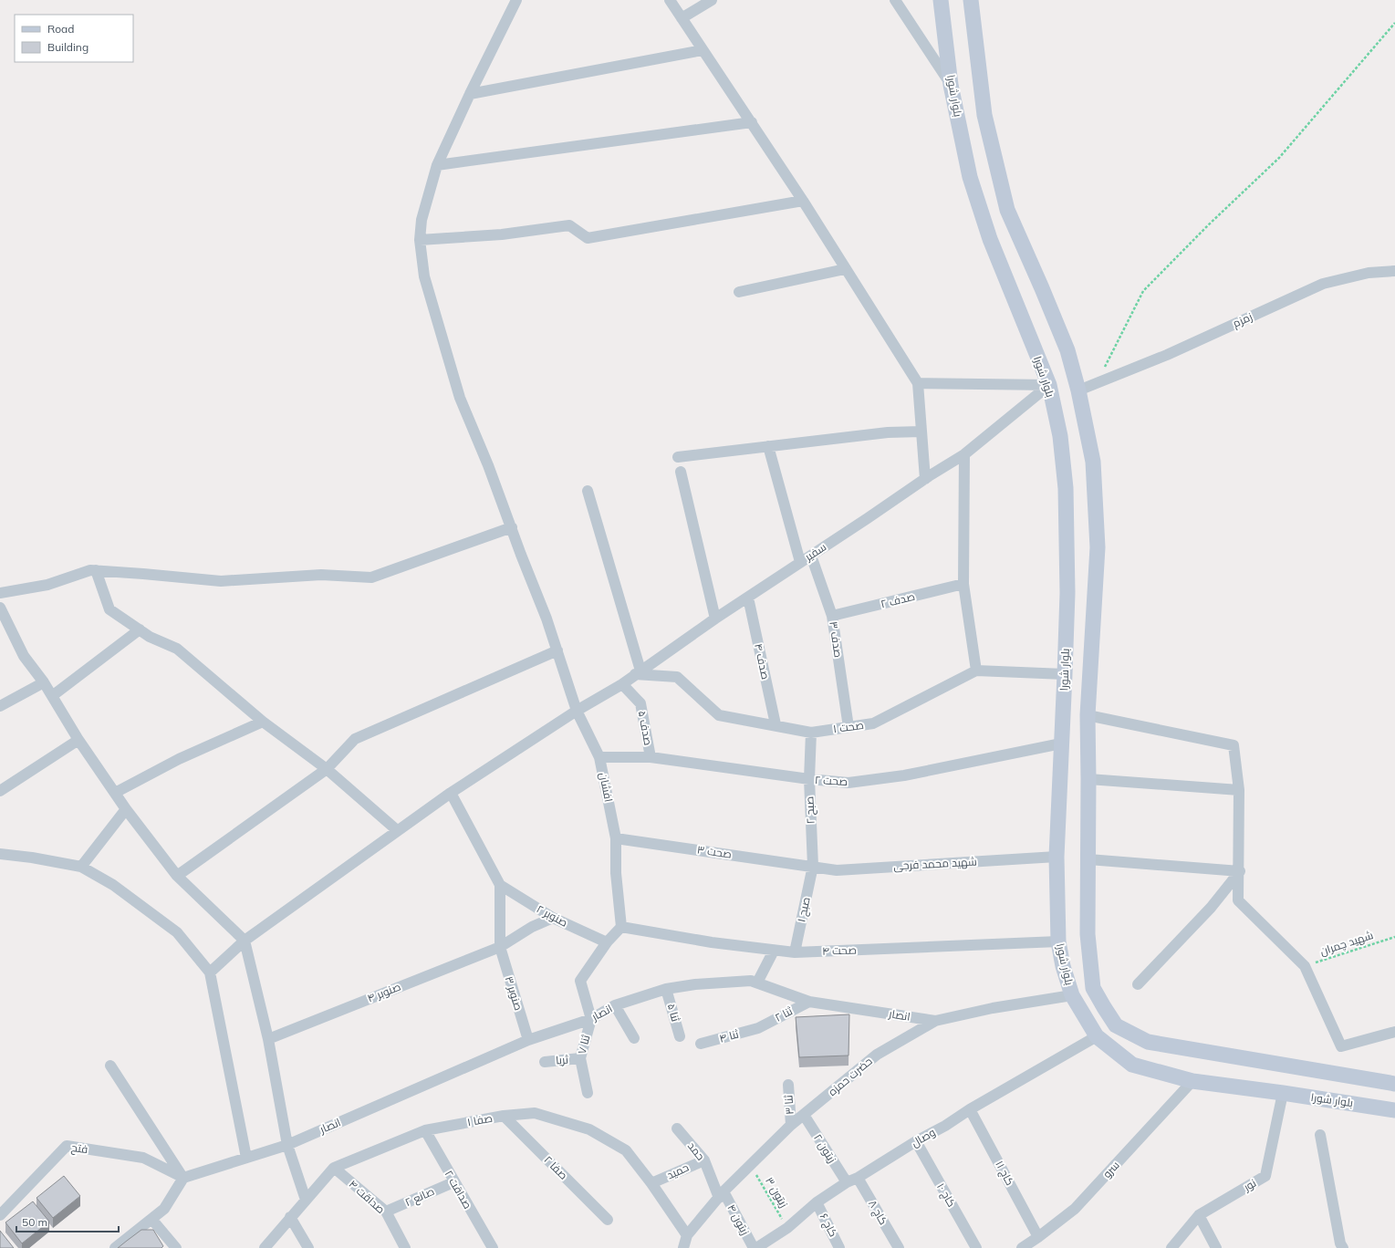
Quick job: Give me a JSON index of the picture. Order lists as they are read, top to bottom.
{
  "streets": {
    "main road": ["بلوار شورا"],
    "street": [
      "زمزم",
      "سفیر",
      "صدف ۲",
      "صدف ۳",
      "صدف ۴",
      "صحت ۱",
      "صدف ۵",
      "صحت ۲",
      "افشان",
      "صبح ۲",
      "صحت ۳",
      "شهید محمد فرجی",
      "صبح ۱",
      "صنوبر ۲",
      "صحت ۴",
      "صنوبر ۴",
      "صنوبر ۳",
      "انصار",
      "ثنا ۵",
      "ثنا ۲",
      "ثنا ۴",
      "ثنا ۷",
      "ثریا",
      "حضرت حمزه",
      "ثنا ۳",
      "صفا ۱",
      "وصال",
      "فتح",
      "زیتون ۲",
      "حمد",
      "صفا ۲",
      "سرو",
      "حمید",
      "کاج ۱۱",
      "نور",
      "صداقت ۲",
      "کاج ۱۰",
      "صداقت ۴",
      "صانع ۲",
      "کاج ۸",
      "زیتون ۴",
      "کاج ۶"
    ],
    "path": ["شهید چمران", "زیتون ۳"]
  },
  "crossings": [
    ["بلوار شورا", "زمزم"],
    ["بلوار شورا", "سفیر"],
    ["بلوار شورا", "صحت ۱"],
    ["بلوار شورا", "صحت ۲"],
    ["بلوار شورا", "شهید محمد فرجی"],
    ["بلوار شورا", "صحت ۴"],
    ["بلوار شورا", "حضرت حمزه"],
    ["بلوار شورا", "وصال"],
    ["بلوار شورا", "سرو"],
    ["بلوار شورا", "نور"],
    ["سفیر", "صدف ۳"],
    ["سفیر", "صدف ۴"],
    ["سفیر", "صحت ۱"],
    ["سفیر", "صدف ۵"],
    ["سفیر", "افشان"],
    ["صدف ۲", "صدف ۳"],
    ["صدف ۳", "صحت ۱"],
    ["صدف ۴", "صحت ۱"],
    ["صحت ۱", "صبح ۲"],
    ["صدف ۵", "صحت ۲"],
    ["صحت ۲", "افشان"],
    ["صحت ۲", "صبح ۲"],
    ["افشان", "صحت ۳"],
    ["افشان", "صحت ۴"],
    ["صبح ۲", "صحت ۳"],
    ["صبح ۲", "شهید محمد فرجی"],
    ["صبح ۲", "صبح ۱"],
    ["صحت ۳", "شهید محمد فرجی"],
    ["صحت ۳", "صبح ۱"],
    ["شهید محمد فرجی", "صبح ۱"],
    ["صبح ۱", "صحت ۴"],
    ["صنوبر ۲", "صنوبر ۴"],
    ["صنوبر ۲", "صنوبر ۳"],
    ["صنوبر ۴", "صنوبر ۳"],
    ["صنوبر ۳", "انصار"],
    ["انصار", "ثنا ۵"],
    ["انصار", "ثنا ۲"],
    ["انصار", "ثنا ۷"],
    ["انصار", "حضرت حمزه"],
    ["انصار", "فتح"],
    ["ثنا ۲", "ثنا ۴"],
    ["ثنا ۷", "ثریا"],
    ["حضرت حمزه", "ثنا ۳"],
    ["حضرت حمزه", "صفا ۱"],
    ["حضرت حمزه", "زیتون ۲"],
    ["حضرت حمزه", "حمد"],
    ["حضرت حمزه", "زیتون ۳"],
    ["حضرت حمزه", "زیتون ۴"],
    ["صفا ۱", "صفا ۲"],
    ["صفا ۱", "حمید"],
    ["صفا ۱", "صداقت ۲"],
    ["صفا ۱", "صداقت ۴"],
    ["وصال", "زیتون ۲"],
    ["وصال", "کاج ۱۱"],
    ["وصال", "زیتون ۳"],
    ["وصال", "کاج ۱۰"],
    ["وصال", "کاج ۸"],
    ["وصال", "کاج ۶"],
    ["حمد", "حمید"],
    ["حمد", "زیتون ۴"],
    ["سرو", "کاج ۱۱"],
    ["صداقت ۲", "صانع ۲"],
    ["صداقت ۴", "صانع ۲"]
  ],
  "legend": ["Road", "Building"],
  "scale_bar": "50 m"
}
